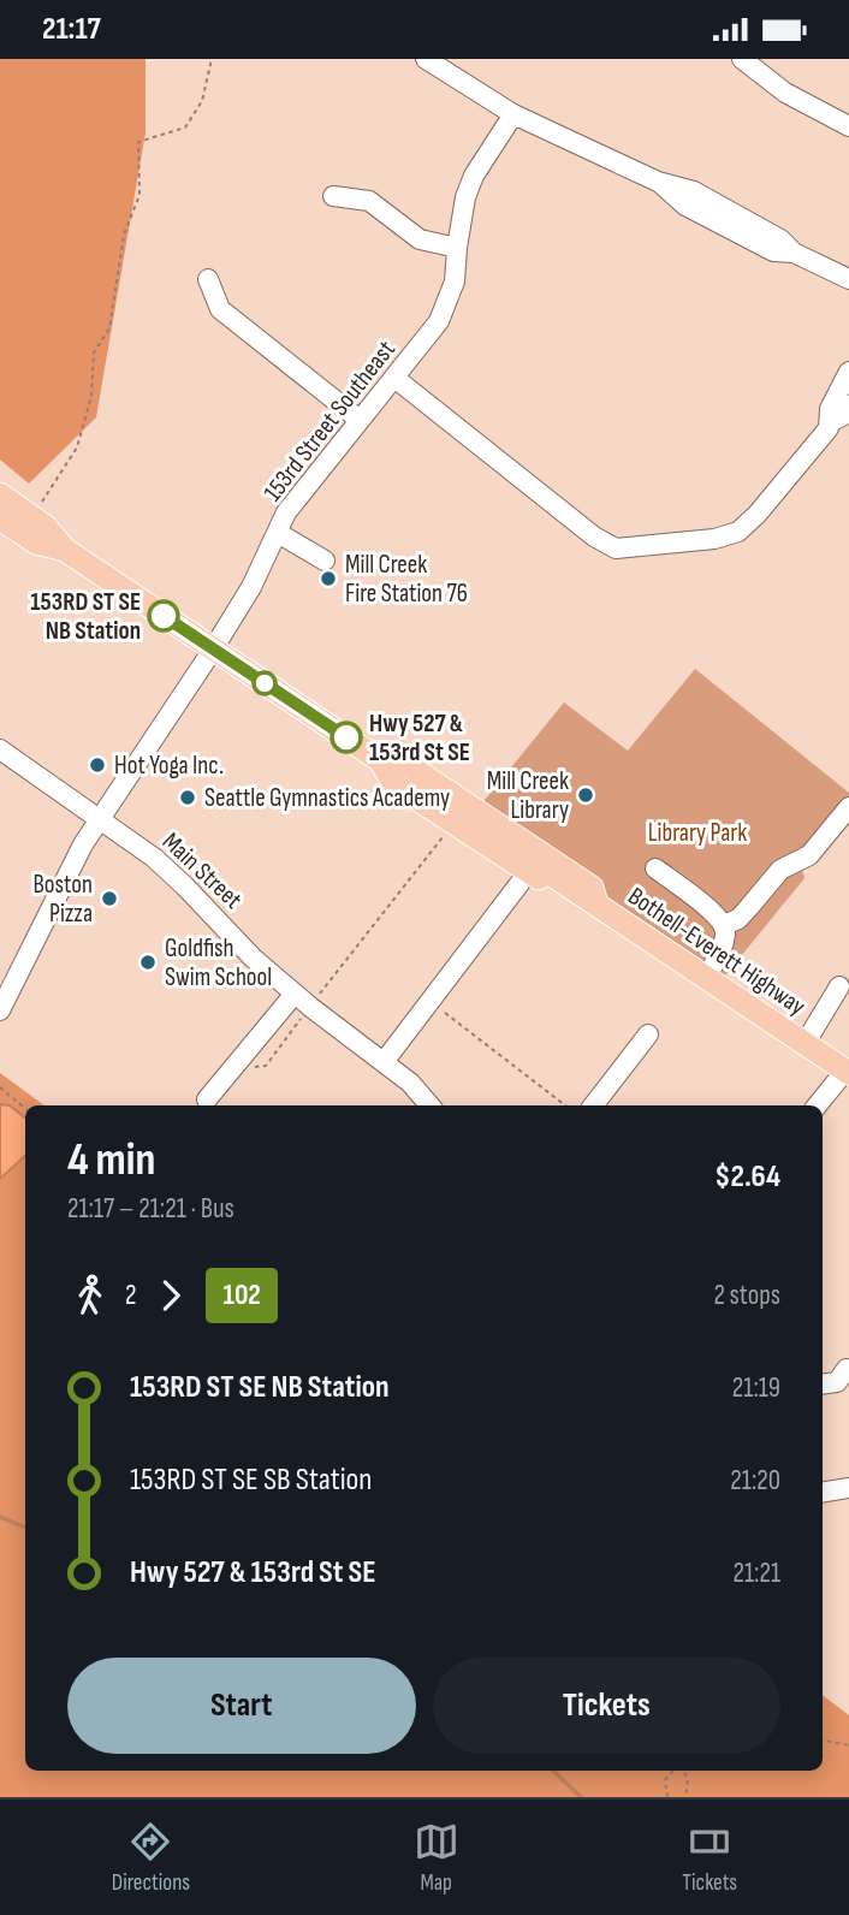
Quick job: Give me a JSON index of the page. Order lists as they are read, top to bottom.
{
  "streets": {
    "main road": ["Bothell-Everett Highway"],
    "street": ["153rd Street Southeast", "Main Street"]
  },
  "crossings": [
    ["153rd Street Southeast", "Main Street"],
    ["153rd Street Southeast", "Bothell-Everett Highway"]
  ],
  "parks": ["Library Park"],
  "places": [
    "Mill Creek Fire Station 76",
    "153RD ST SE NB Station",
    "Hwy 527 & 153rd St SE",
    "Hot Yoga Inc.",
    "Mill Creek Library",
    "Seattle Gymnastics Academy",
    "Boston Pizza",
    "Goldfish Swim School"
  ],
  "lines": ["bus line 102"],
  "page": {
    "status": "21:17",
    "heading": ["4 min", "21:17 – 21:21 · Bus", "$2.64"],
    "legs": ["2", "102", "2 stops"],
    "list": [
      {
        "name": "153RD ST SE NB Station",
        "value": "21:19"
      },
      {
        "name": "153RD ST SE SB Station",
        "value": "21:20"
      },
      {
        "name": "Hwy 527 & 153rd St SE",
        "value": "21:21"
      }
    ],
    "buttons": ["Start", "Tickets"],
    "tabs": ["Directions", "Map", "Tickets"]
  }
}
